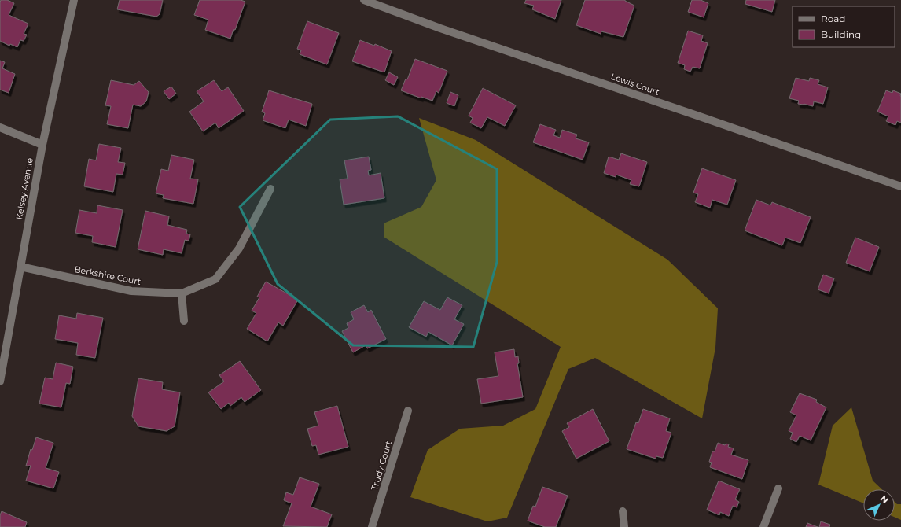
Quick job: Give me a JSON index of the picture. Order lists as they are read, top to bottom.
{
  "streets": {
    "street": [
      "Lewis Court",
      "Kelsey Avenue",
      "Berkshire Court",
      "Trudy Court"
    ]
  },
  "crossings": [
    ["Kelsey Avenue", "Berkshire Court"]
  ],
  "legend": ["Road", "Building"],
  "north": "top right"
}
